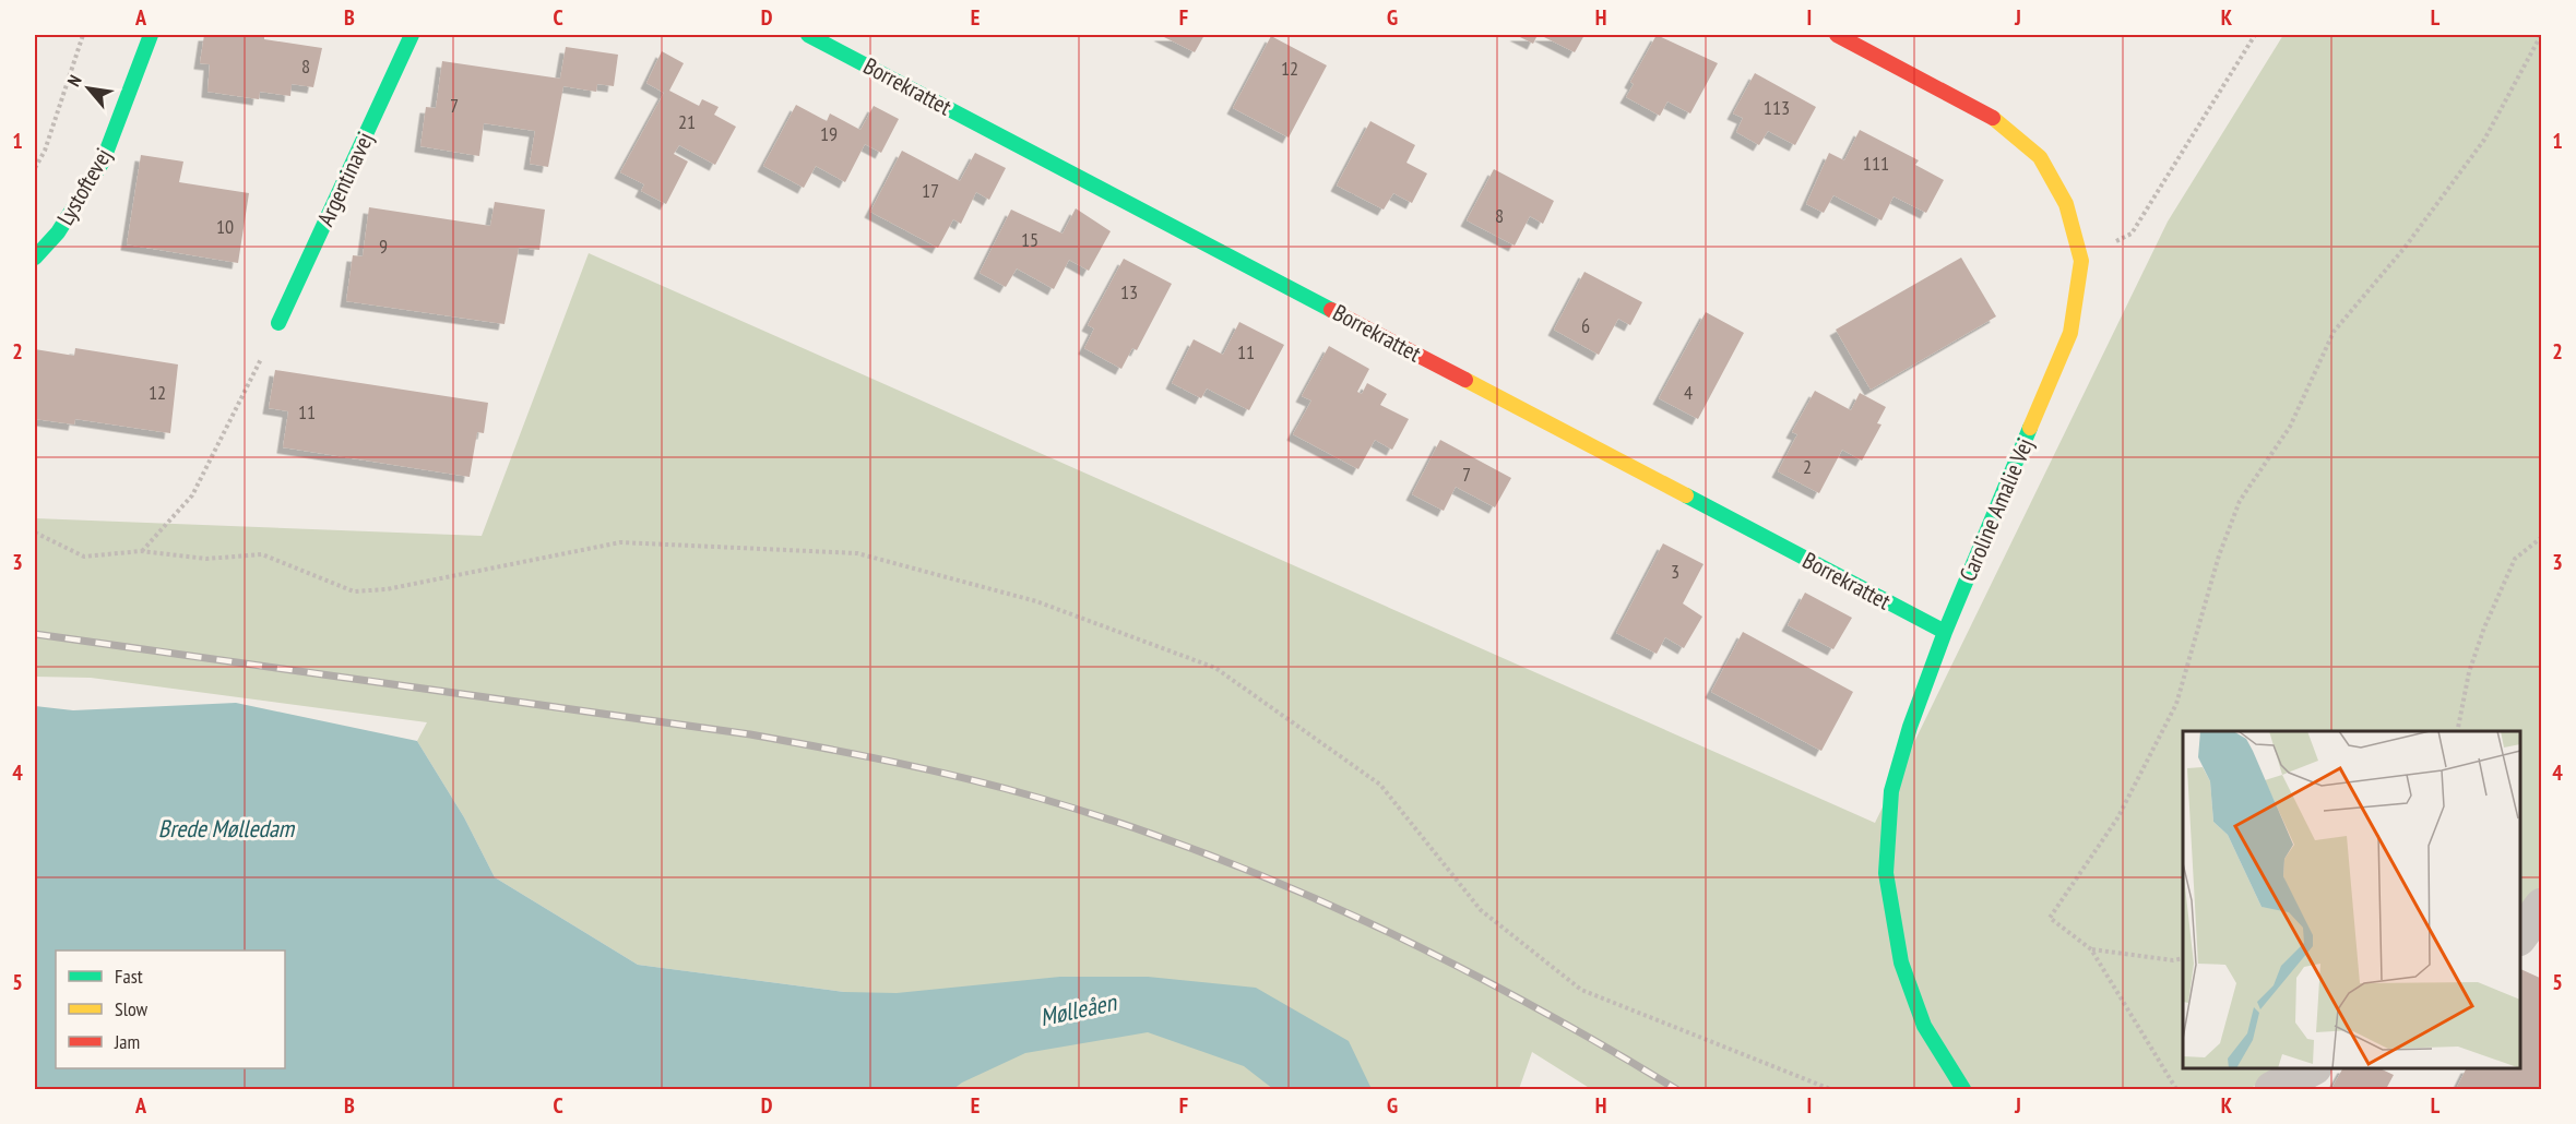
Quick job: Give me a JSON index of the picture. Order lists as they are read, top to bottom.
{
  "streets": {
    "street": [
      "Borrekrattet",
      "Argentinavej",
      "Lystoftevej",
      "Caroline Amalie Vej"
    ]
  },
  "crossings": [
    ["Borrekrattet", "Caroline Amalie Vej"]
  ],
  "water": ["Brede Mølledam", "Mølleåen"],
  "house_numbers": [
    "8",
    "12",
    "7",
    "113",
    "21",
    "19",
    "111",
    "17",
    "8",
    "10",
    "15",
    "9",
    "13",
    "6",
    "11",
    "12",
    "4",
    "11",
    "2",
    "7",
    "3"
  ],
  "legend": ["Fast", "Slow", "Jam"],
  "north": "top left",
  "grid": {
    "columns": [
      "A",
      "B",
      "C",
      "D",
      "E",
      "F",
      "G",
      "H",
      "I",
      "J",
      "K",
      "L"
    ],
    "rows": [
      "1",
      "2",
      "3",
      "4",
      "5"
    ]
  }
}
